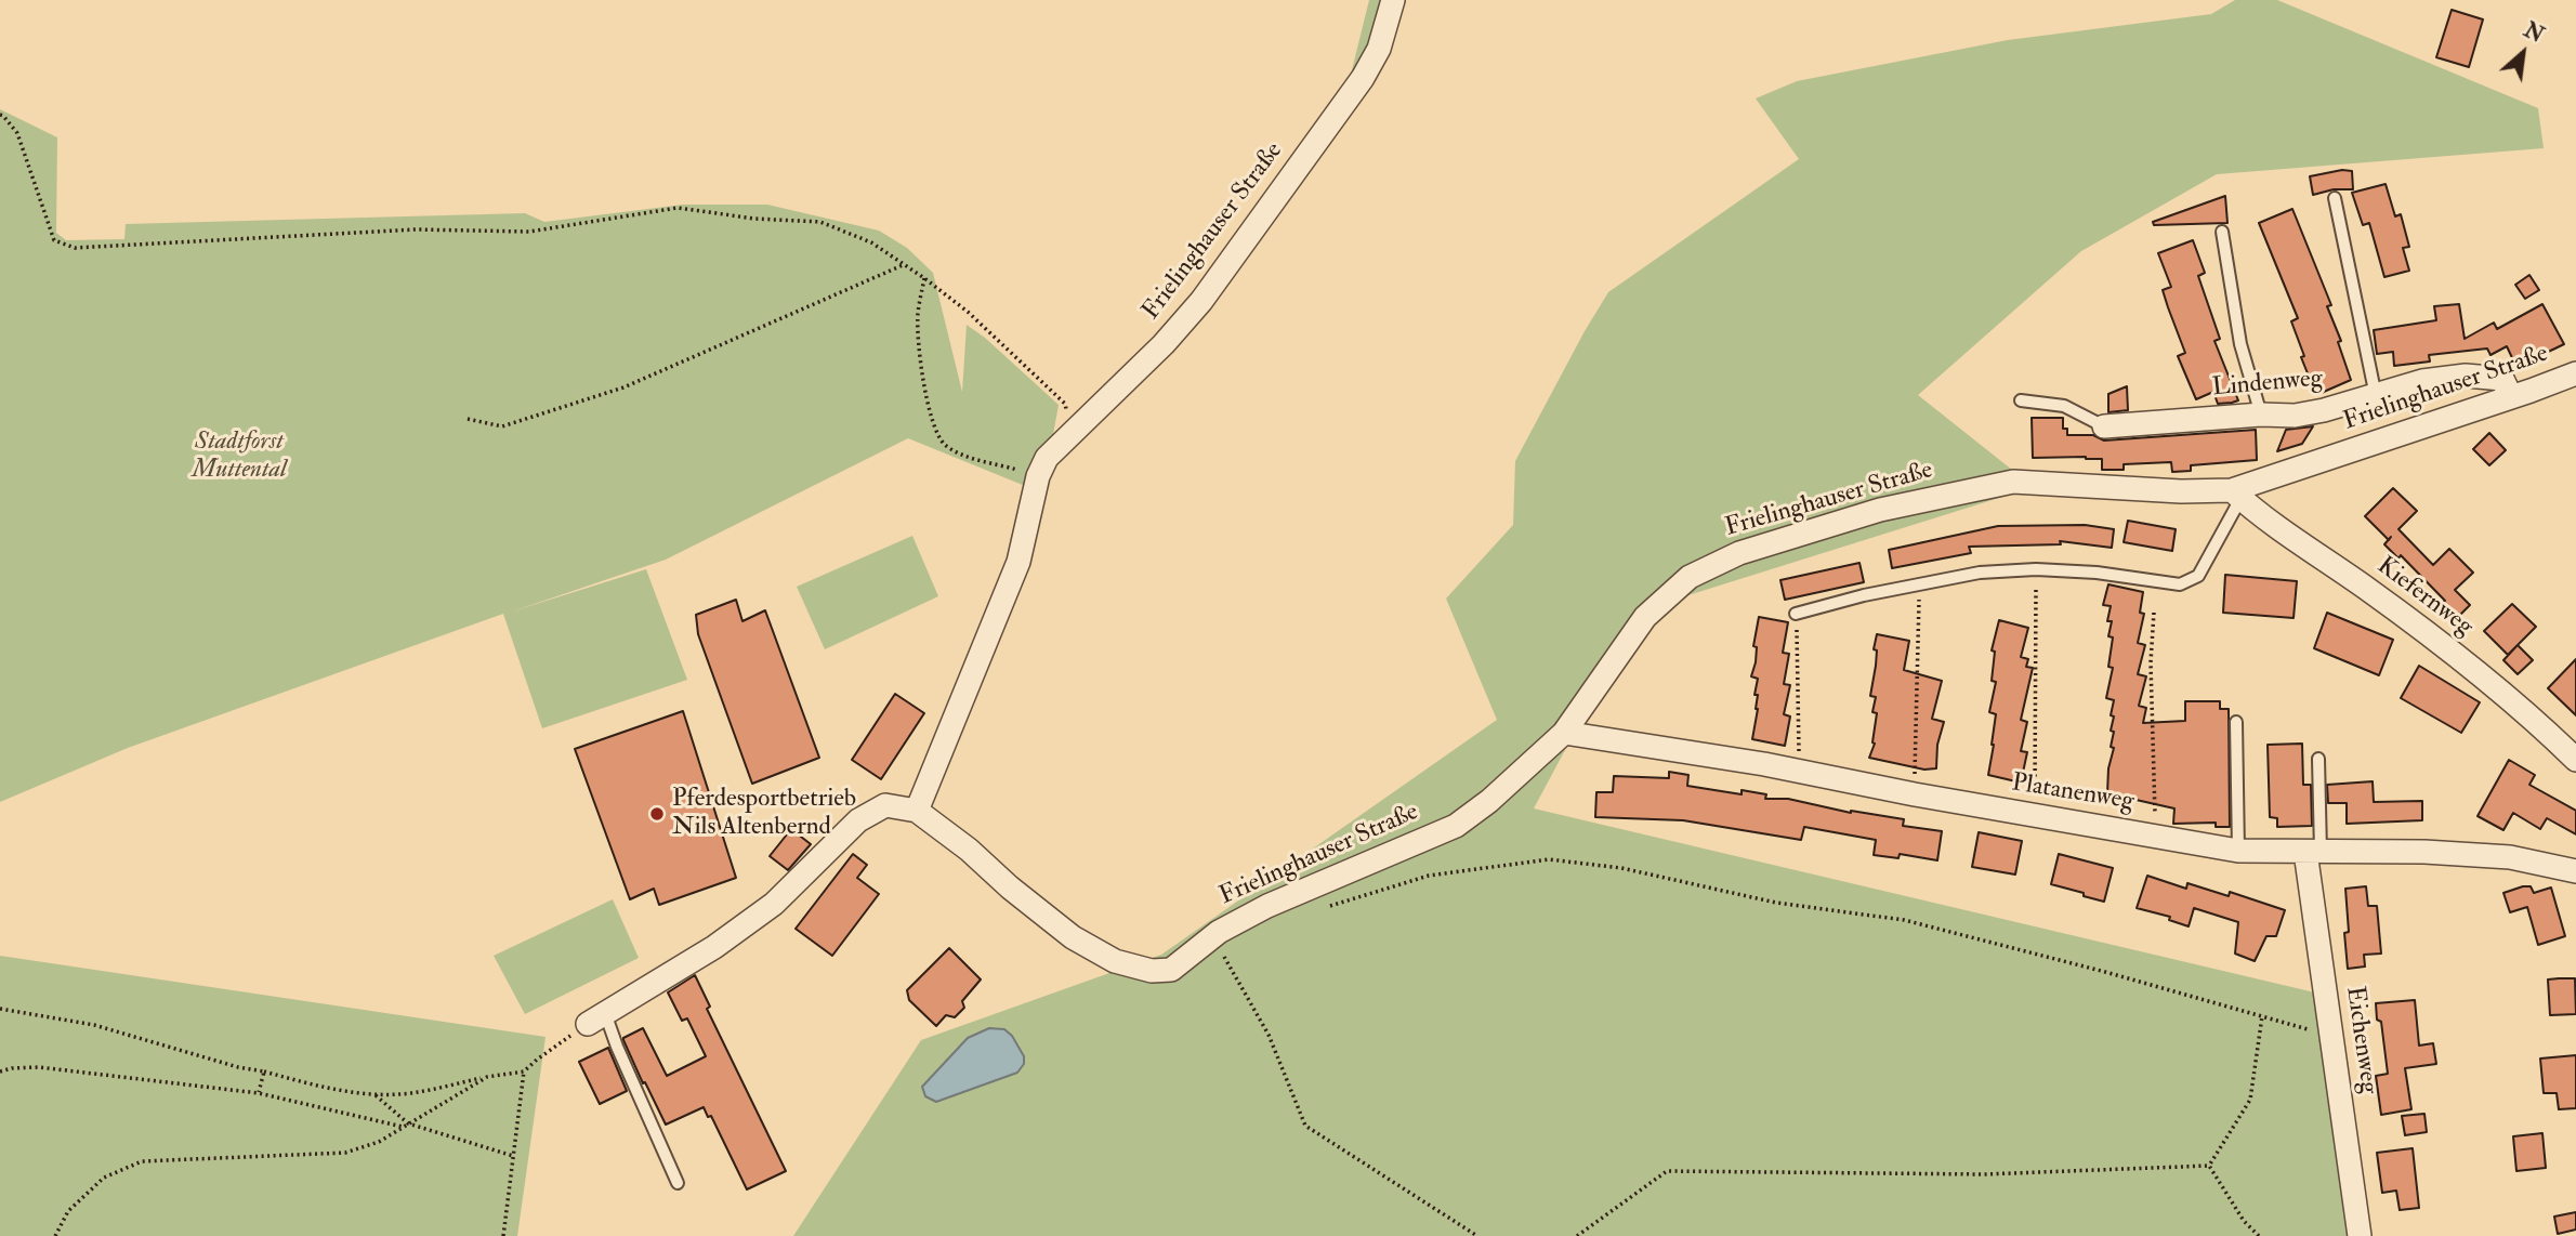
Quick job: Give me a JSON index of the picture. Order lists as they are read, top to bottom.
{
  "streets": {
    "street": [
      "Frielinghauser Straße",
      "Lindenweg",
      "Kiefernweg",
      "Platanenweg",
      "Eichenweg"
    ]
  },
  "crossings": [
    ["Frielinghauser Straße", "Lindenweg"],
    ["Frielinghauser Straße", "Kiefernweg"],
    ["Frielinghauser Straße", "Platanenweg"],
    ["Platanenweg", "Eichenweg"]
  ],
  "parks": ["Stadtforst Muttental"],
  "places": ["Pferdesportbetrieb Nils Altenbernd"],
  "north": "top right"
}
